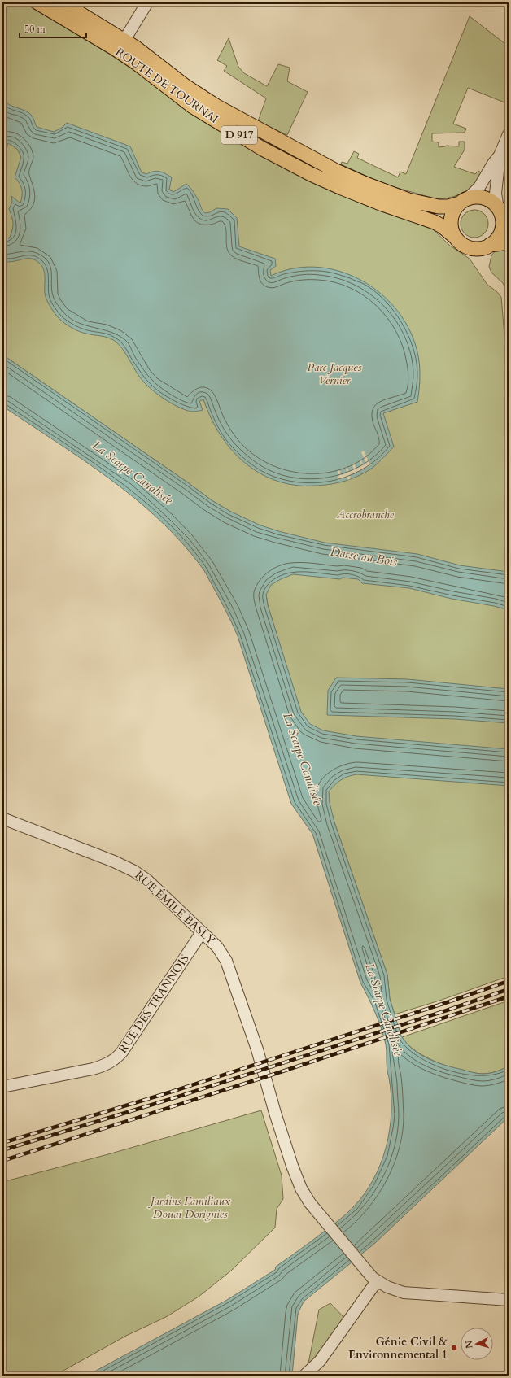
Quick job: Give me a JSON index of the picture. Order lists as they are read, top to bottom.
{
  "streets": {
    "main road": ["ROUTE DE TOURNAI", "D 917"],
    "street": ["RUE ÉMILE BASLY", "RUE DES TRANNOIS"]
  },
  "crossings": [
    ["RUE ÉMILE BASLY", "RUE DES TRANNOIS"]
  ],
  "water": ["La Scarpe Canalisée", "Darse au Bois"],
  "parks": ["Parc Jacques Vernier", "Accrobranche", "Jardins Familiaux Douai Dorignies"],
  "places": ["Génie Civil & Environnemental 1"],
  "scale_bar": "50 m",
  "north": "left"
}
